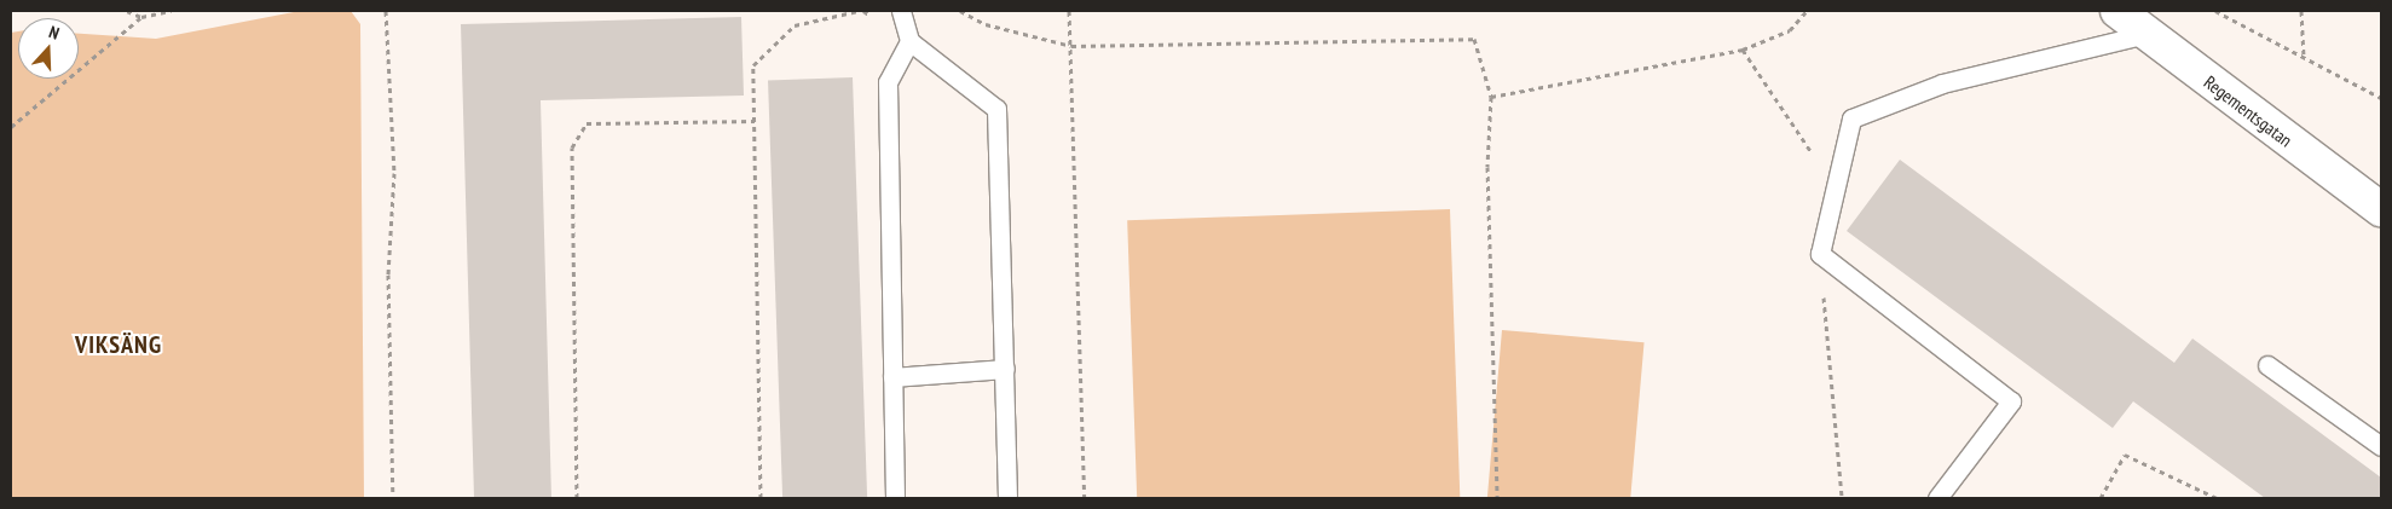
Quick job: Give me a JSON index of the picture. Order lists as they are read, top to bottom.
{
  "streets": {
    "street": ["Regementsgatan"]
  },
  "districts": ["VIKSÄNG"],
  "north": "top"
}
